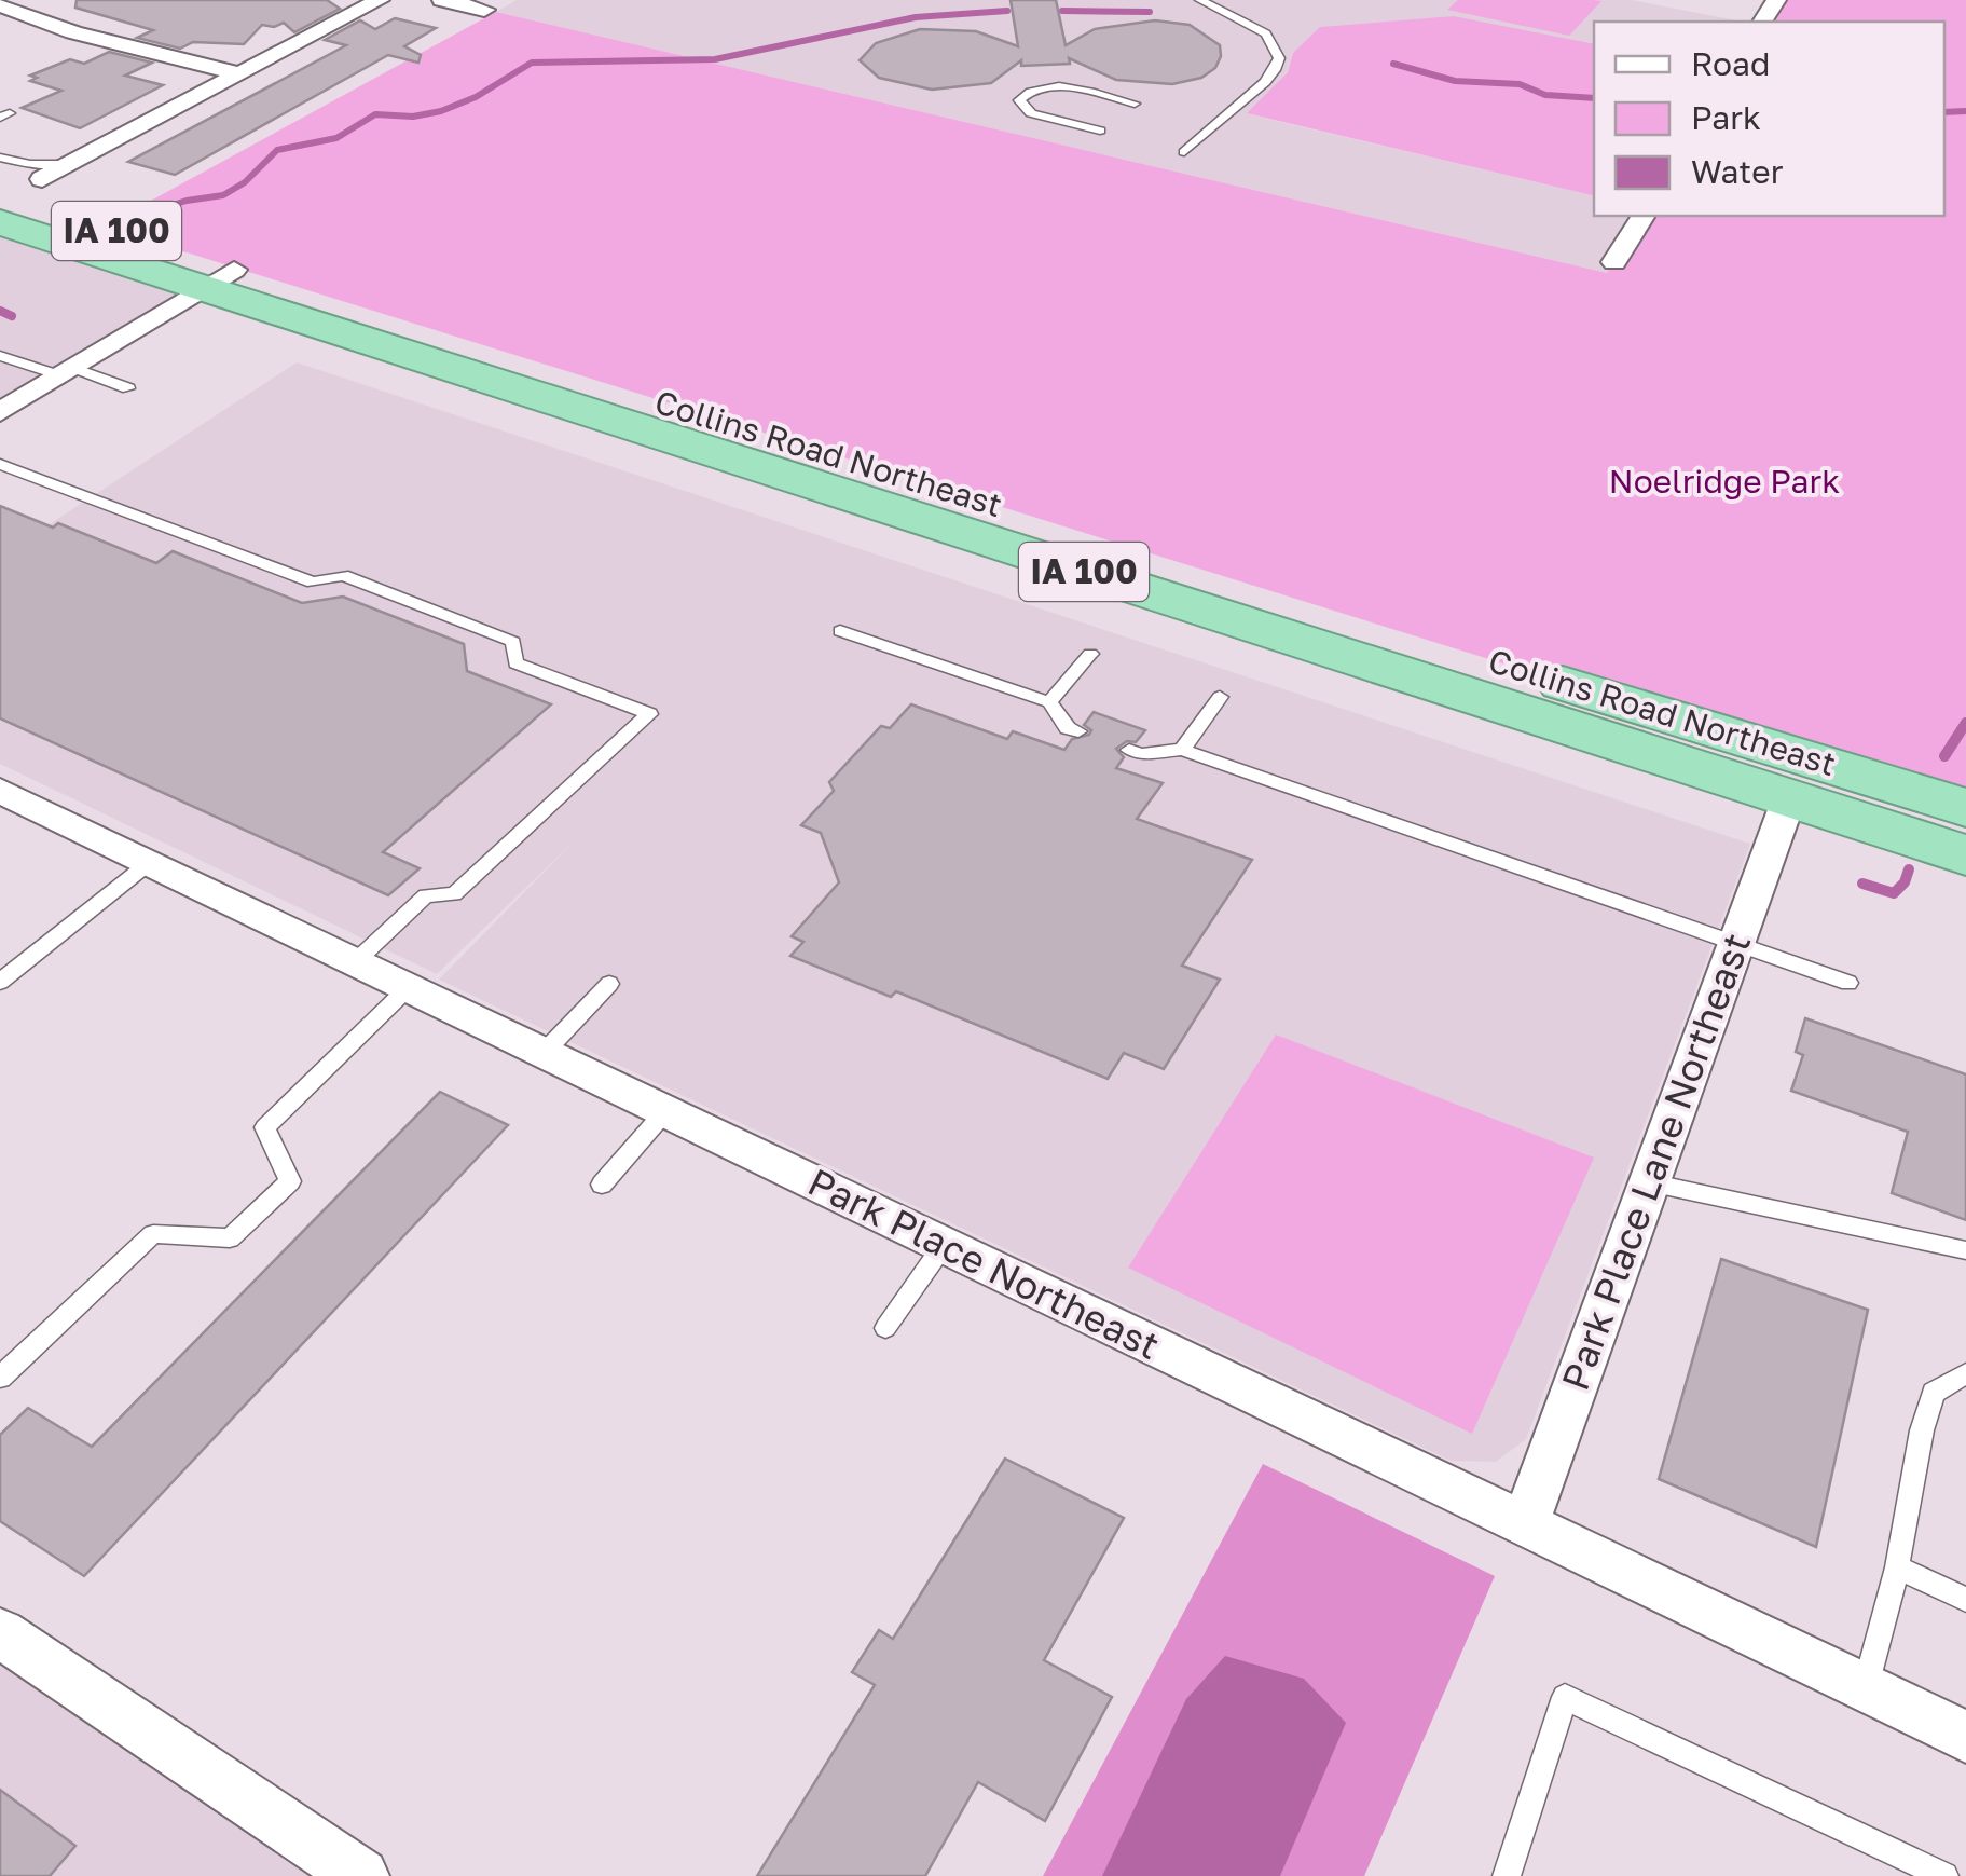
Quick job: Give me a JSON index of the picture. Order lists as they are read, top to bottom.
{
  "streets": {
    "highway": ["IA 100", "Collins Road Northeast"],
    "street": ["Park Place Lane Northeast", "Park Place Northeast"]
  },
  "crossings": [
    ["Collins Road Northeast", "Park Place Lane Northeast"],
    ["Park Place Lane Northeast", "Park Place Northeast"]
  ],
  "parks": ["Noelridge Park"],
  "legend": ["Road", "Park", "Water"]
}
